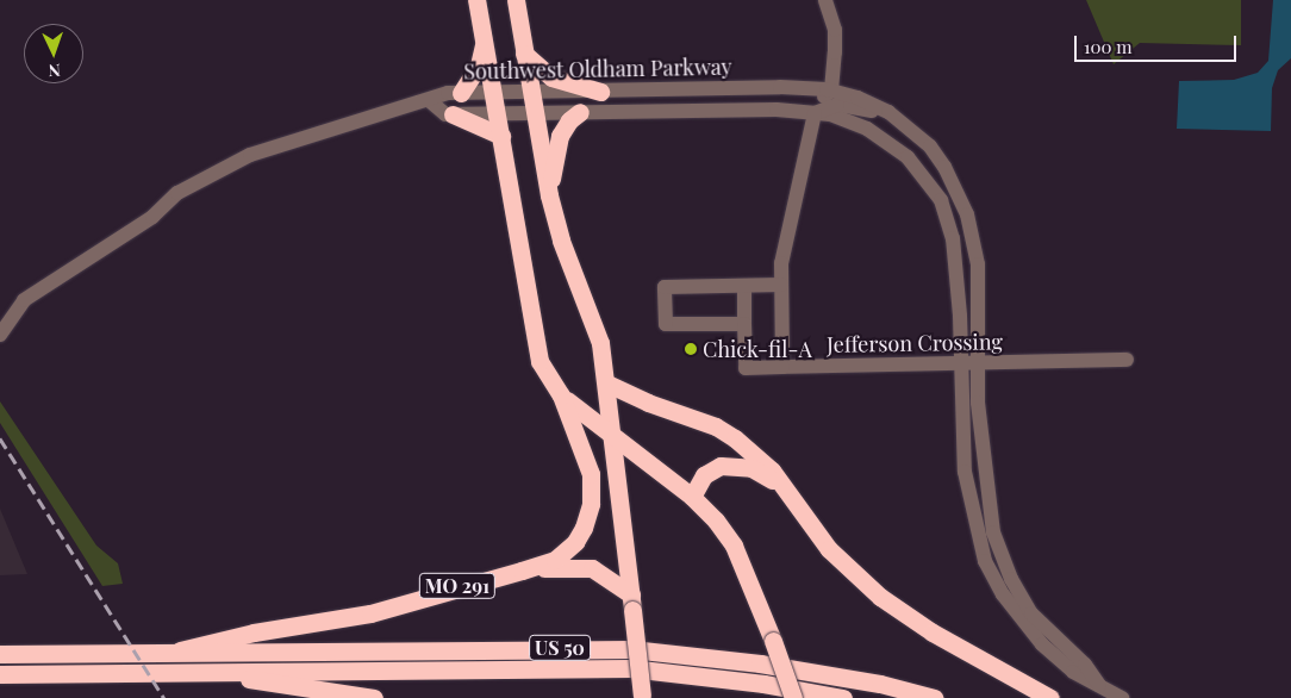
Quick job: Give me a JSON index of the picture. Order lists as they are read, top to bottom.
{
  "streets": {
    "highway": ["MO 291", "US 50"],
    "street": ["Southwest Oldham Parkway", "Jefferson Crossing"]
  },
  "crossings": [
    ["Southwest Oldham Parkway", "Jefferson Crossing"],
    ["Southwest Oldham Parkway", "MO 291"],
    ["MO 291", "US 50"]
  ],
  "places": ["Chick-fil-A"],
  "scale_bar": "100 m",
  "north": "bottom"
}
